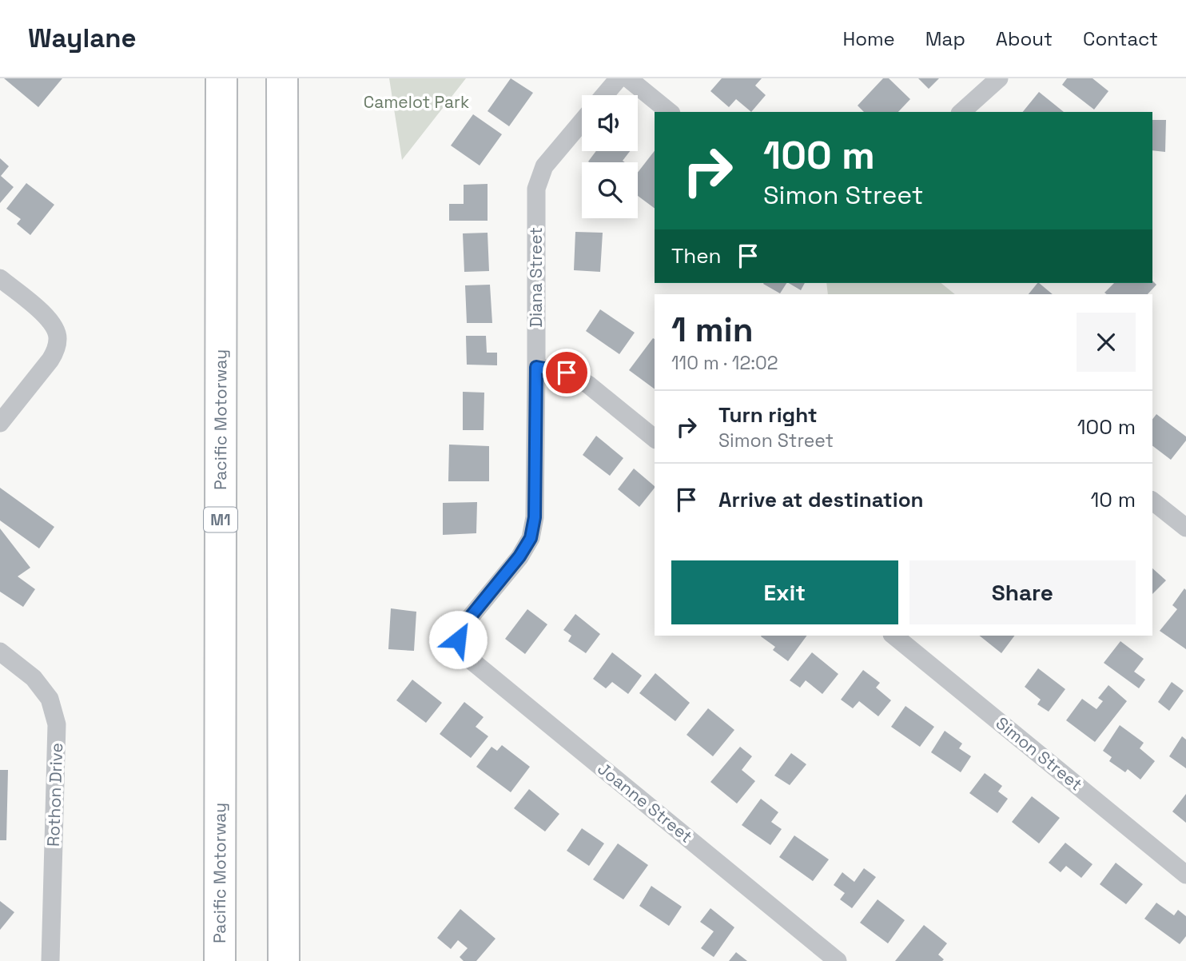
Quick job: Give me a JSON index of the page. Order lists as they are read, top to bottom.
{
  "streets": {
    "highway": ["Pacific Motorway", "M1"],
    "street": [
      "Diana Street",
      "Simon Street",
      "Rothon Drive",
      "Joanne Street"
    ]
  },
  "crossings": [
    ["Diana Street", "Joanne Street"]
  ],
  "parks": ["Camelot Park"],
  "page": {
    "header": "Waylane",
    "nav": [
      "Home",
      "Map",
      "About",
      "Contact"
    ],
    "turn": ["100 m", "Simon Street"],
    "then": "Then",
    "heading": ["1 min", "110 m · 12:02"],
    "list": [
      {
        "name": "Turn right",
        "note": "Simon Street",
        "value": "100 m"
      },
      {
        "name": "Arrive at destination",
        "value": "10 m"
      }
    ],
    "buttons": ["Exit", "Share"]
  }
}
